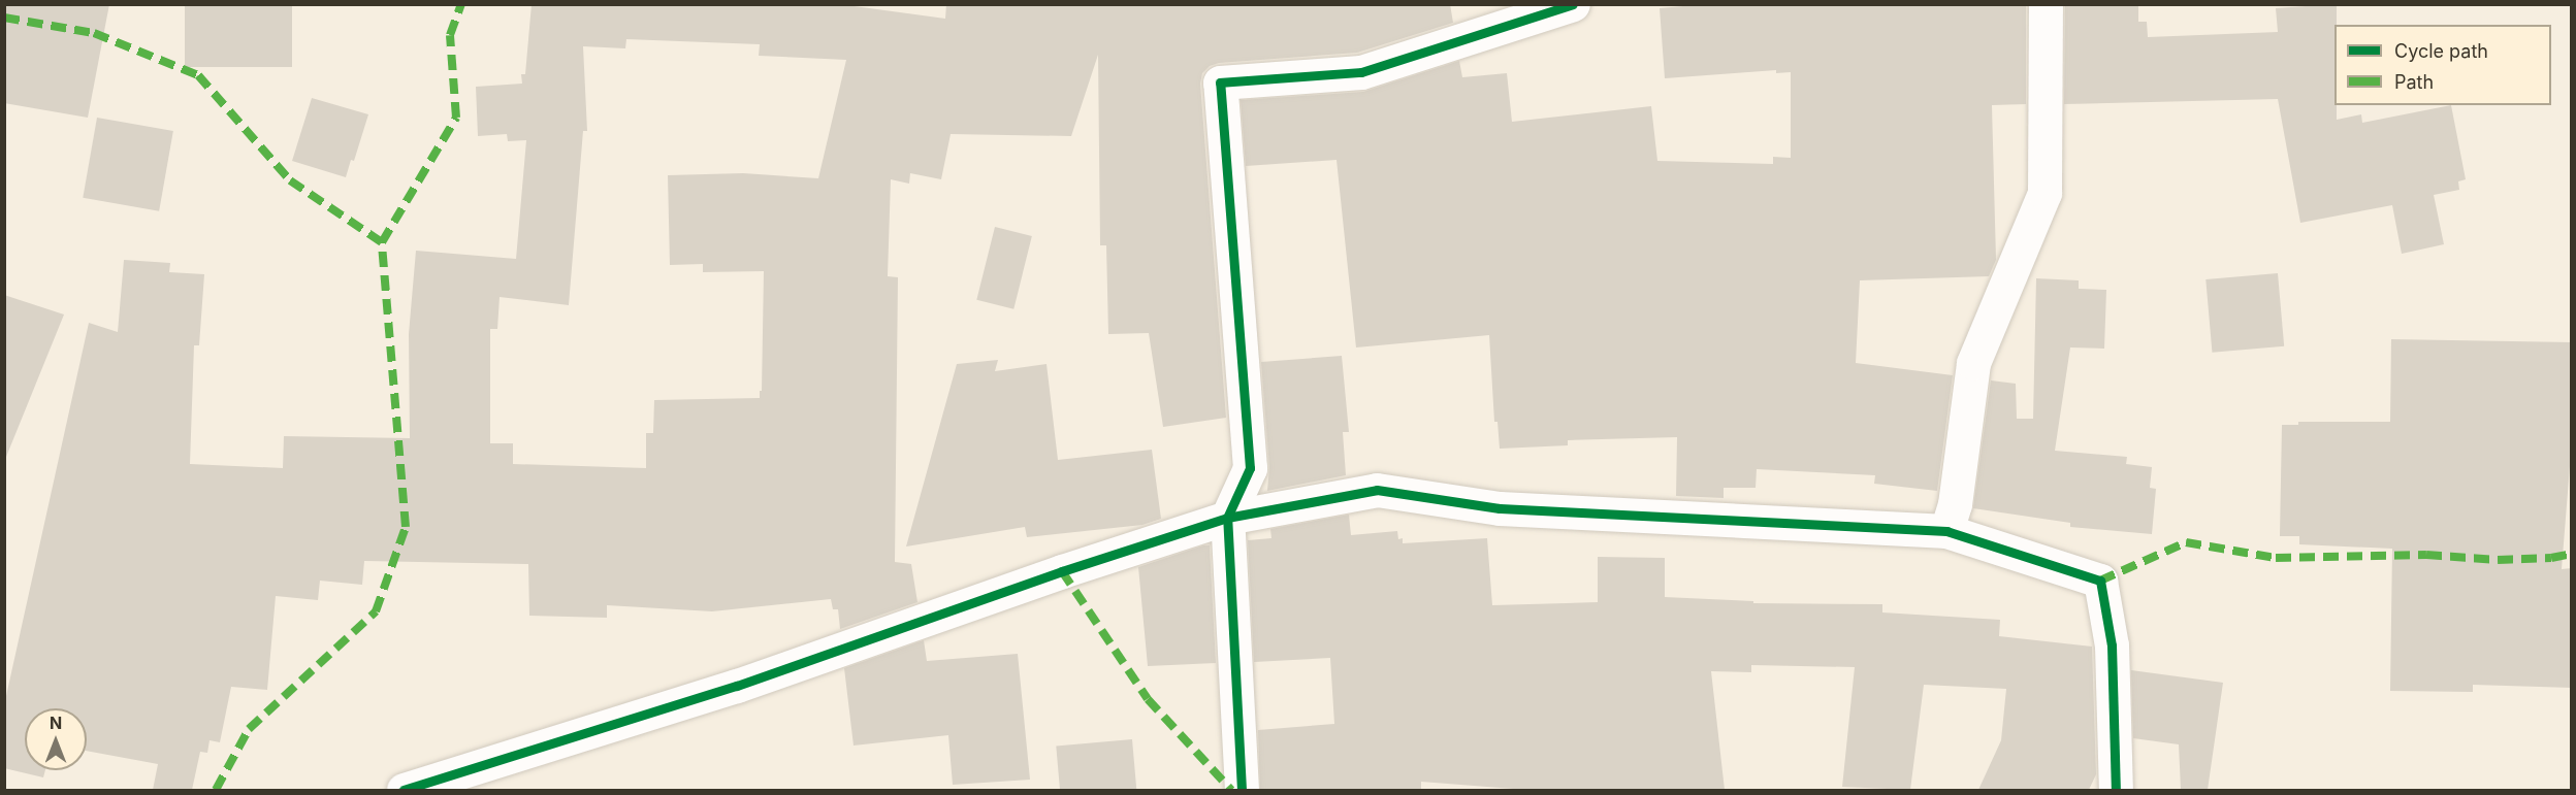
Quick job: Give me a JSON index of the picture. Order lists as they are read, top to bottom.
{
  "legend": ["Cycle path", "Path"],
  "north": "top"
}
